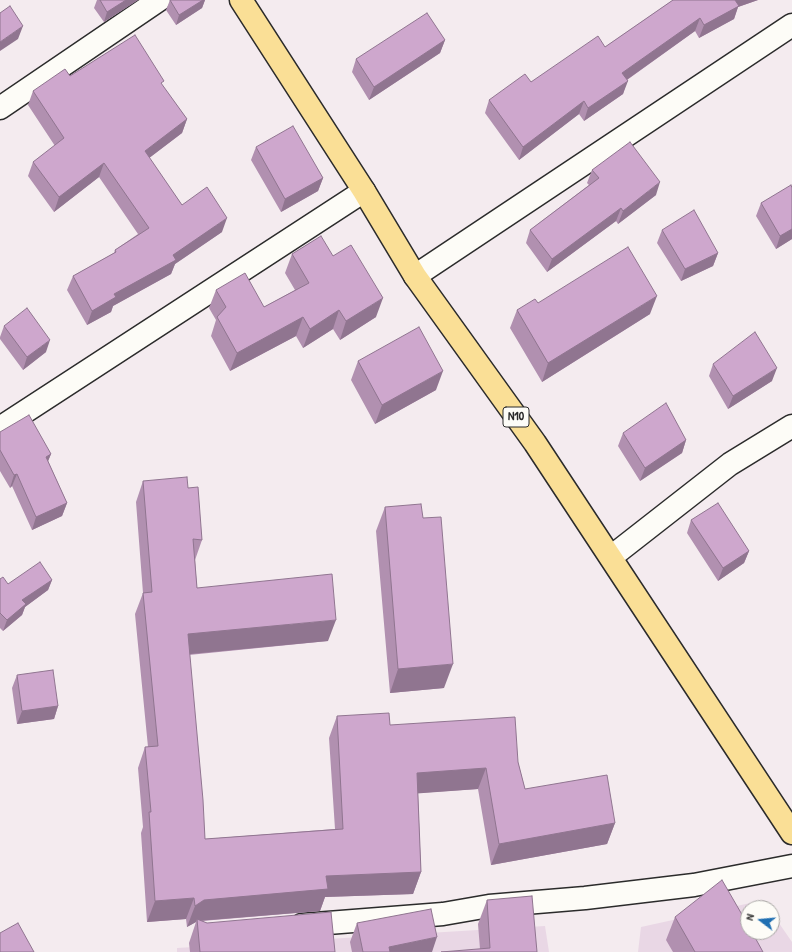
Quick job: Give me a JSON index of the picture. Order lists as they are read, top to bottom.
{
  "streets": {
    "main road": ["N10"]
  },
  "north": "left"
}
